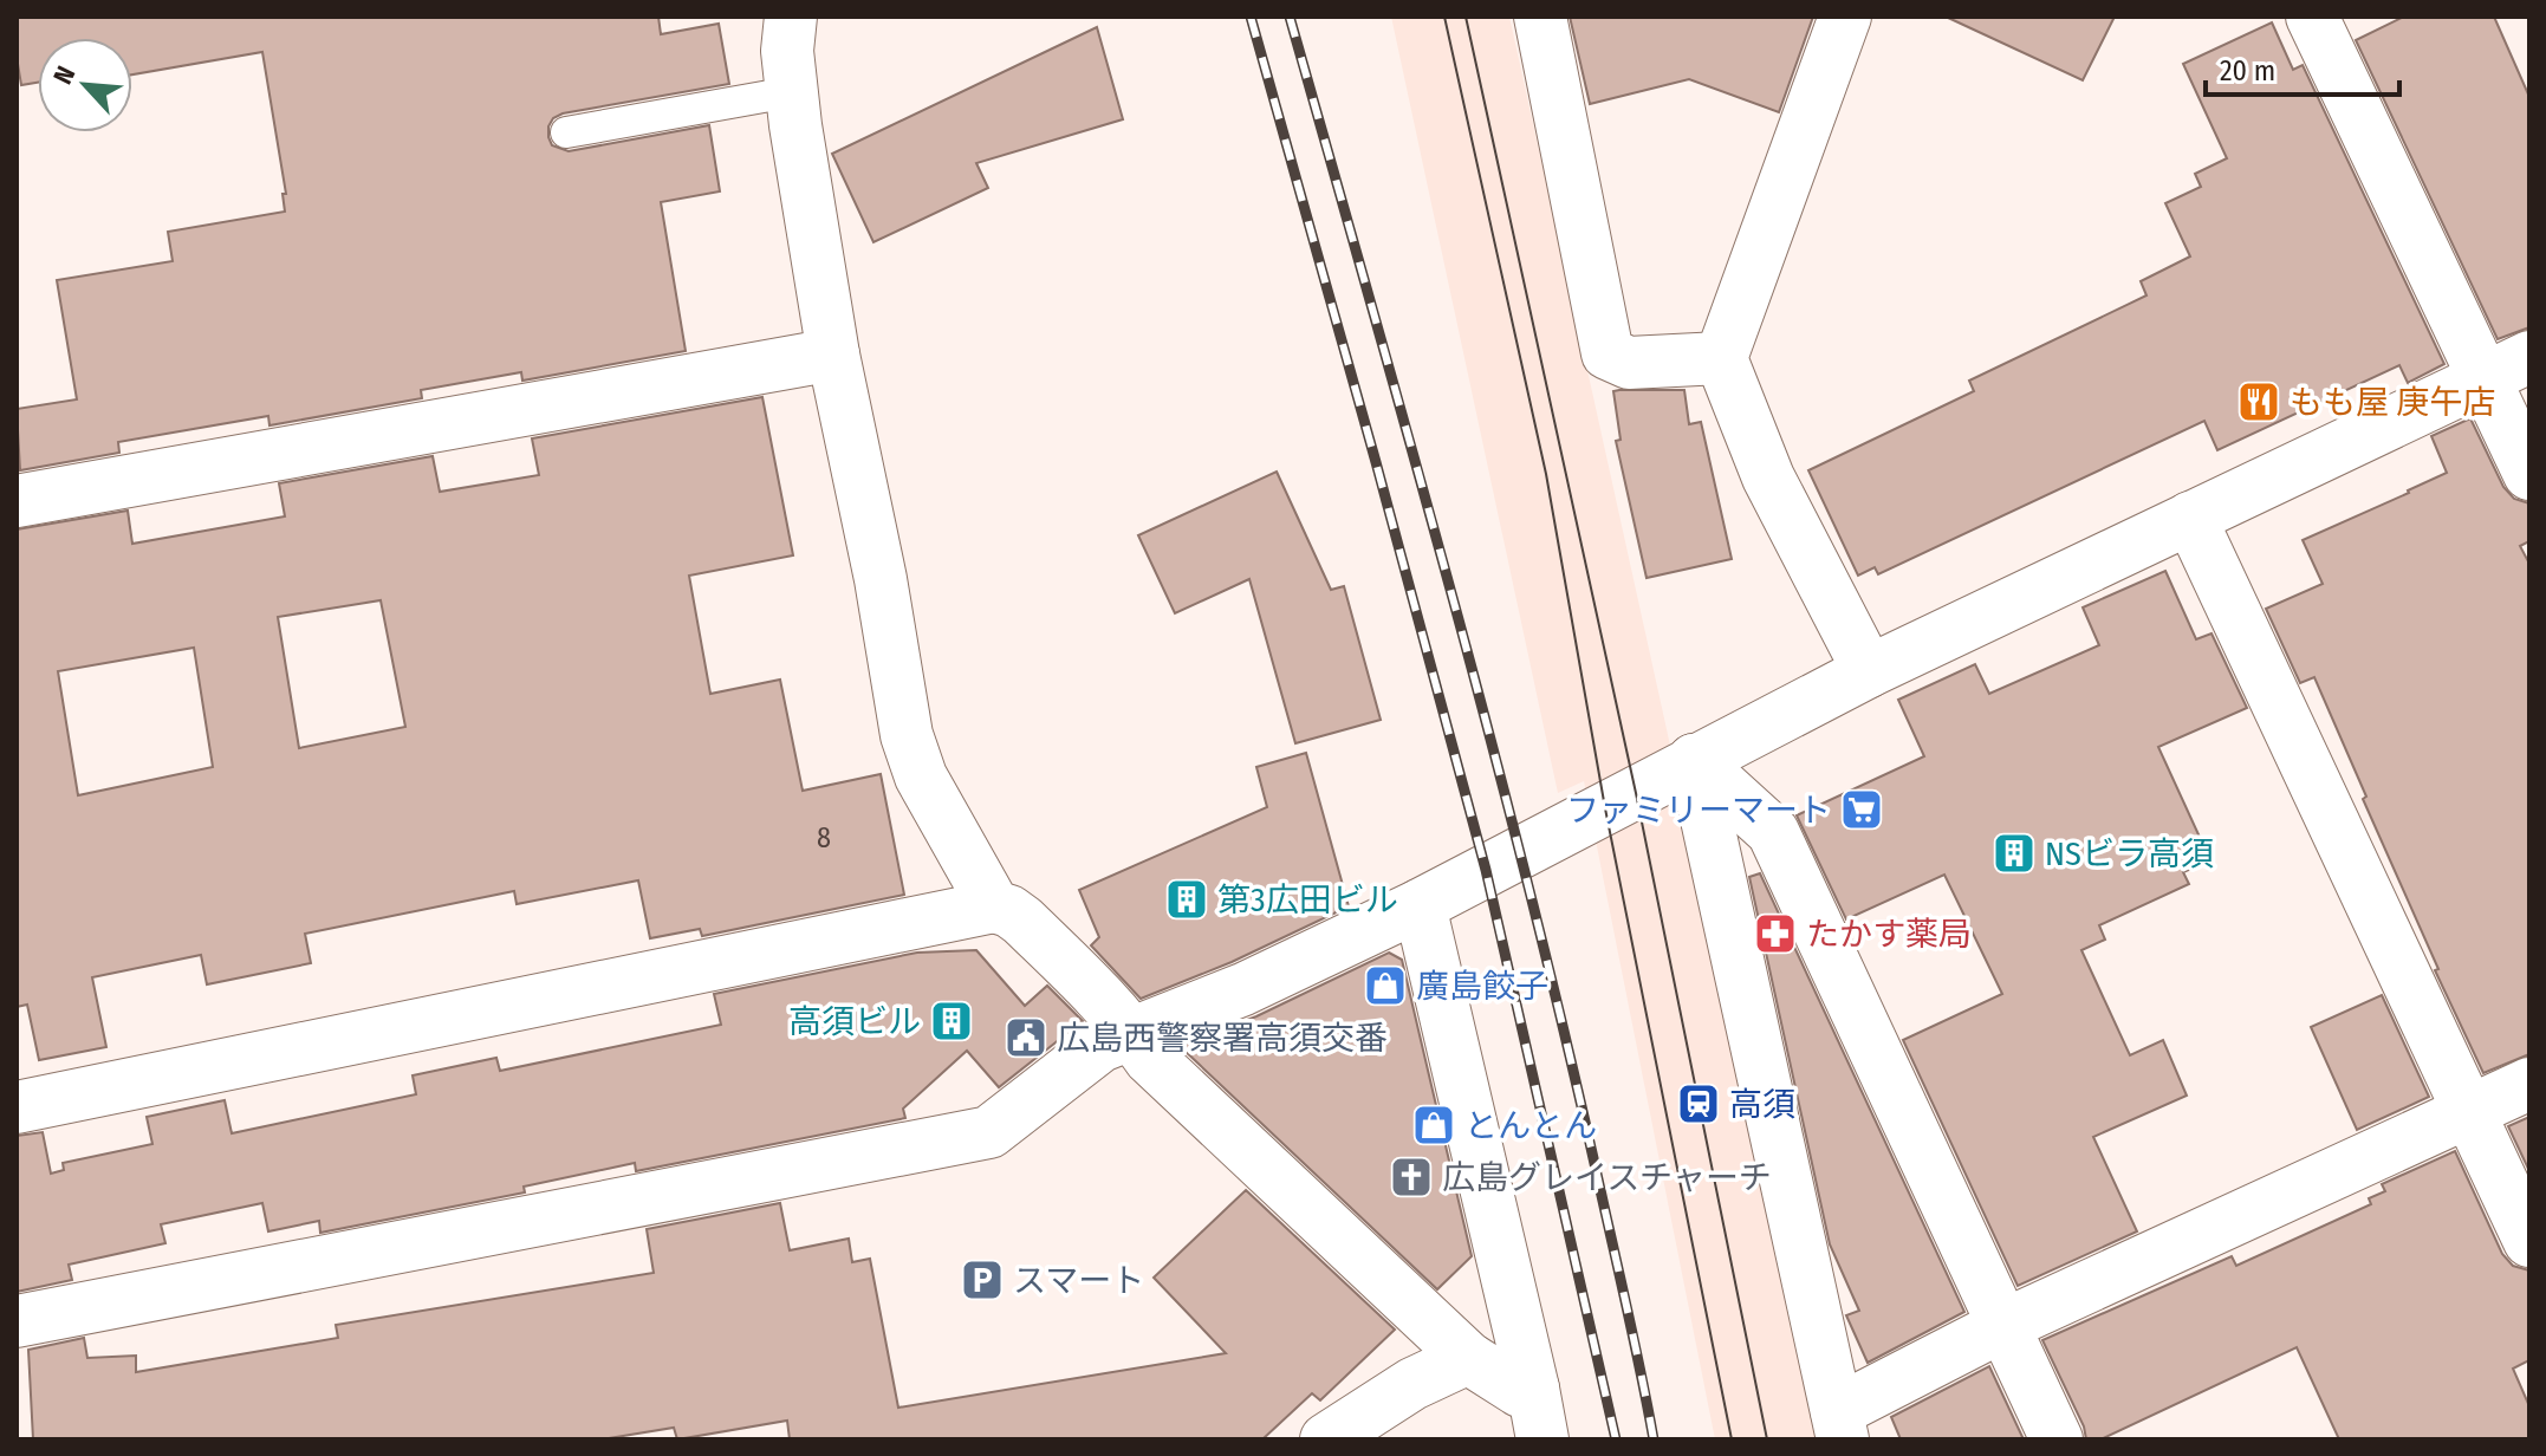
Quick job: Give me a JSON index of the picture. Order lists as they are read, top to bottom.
{
  "places": {
    "restaurant": ["もも屋 庚午店"],
    "supermarket": ["ファミリーマート"],
    "building": ["NSビラ高須", "第3広田ビル", "高須ビル"],
    "pharmacy": ["たかす薬局"],
    "shop": ["廣島餃子", "とんとん"],
    "public building": ["広島西警察署高須交番"],
    "station": ["高須"],
    "church": ["広島グレイスチャーチ"],
    "parking": ["スマート"]
  },
  "house_numbers": ["8"],
  "scale_bar": "20 m",
  "north": "top left"
}
